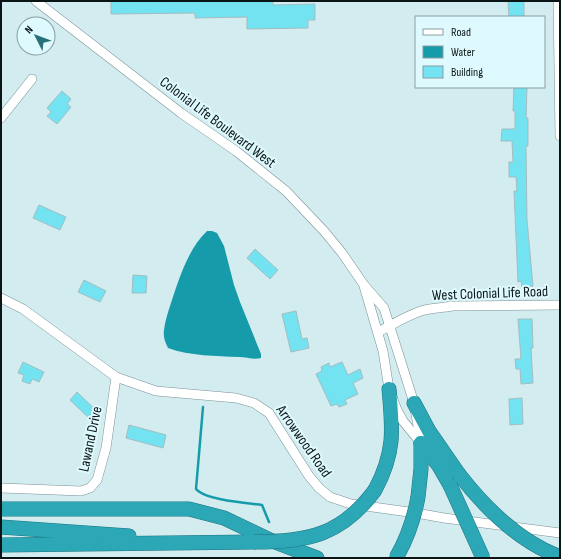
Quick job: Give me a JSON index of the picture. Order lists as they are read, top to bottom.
{
  "streets": {
    "street": [
      "Colonial Life Boulevard West",
      "West Colonial Life Road",
      "Lawand Drive",
      "Arrowwood Road"
    ]
  },
  "crossings": [
    ["Colonial Life Boulevard West", "West Colonial Life Road"],
    ["Lawand Drive", "Arrowwood Road"]
  ],
  "legend": ["Road", "Water", "Building"],
  "north": "top left"
}
